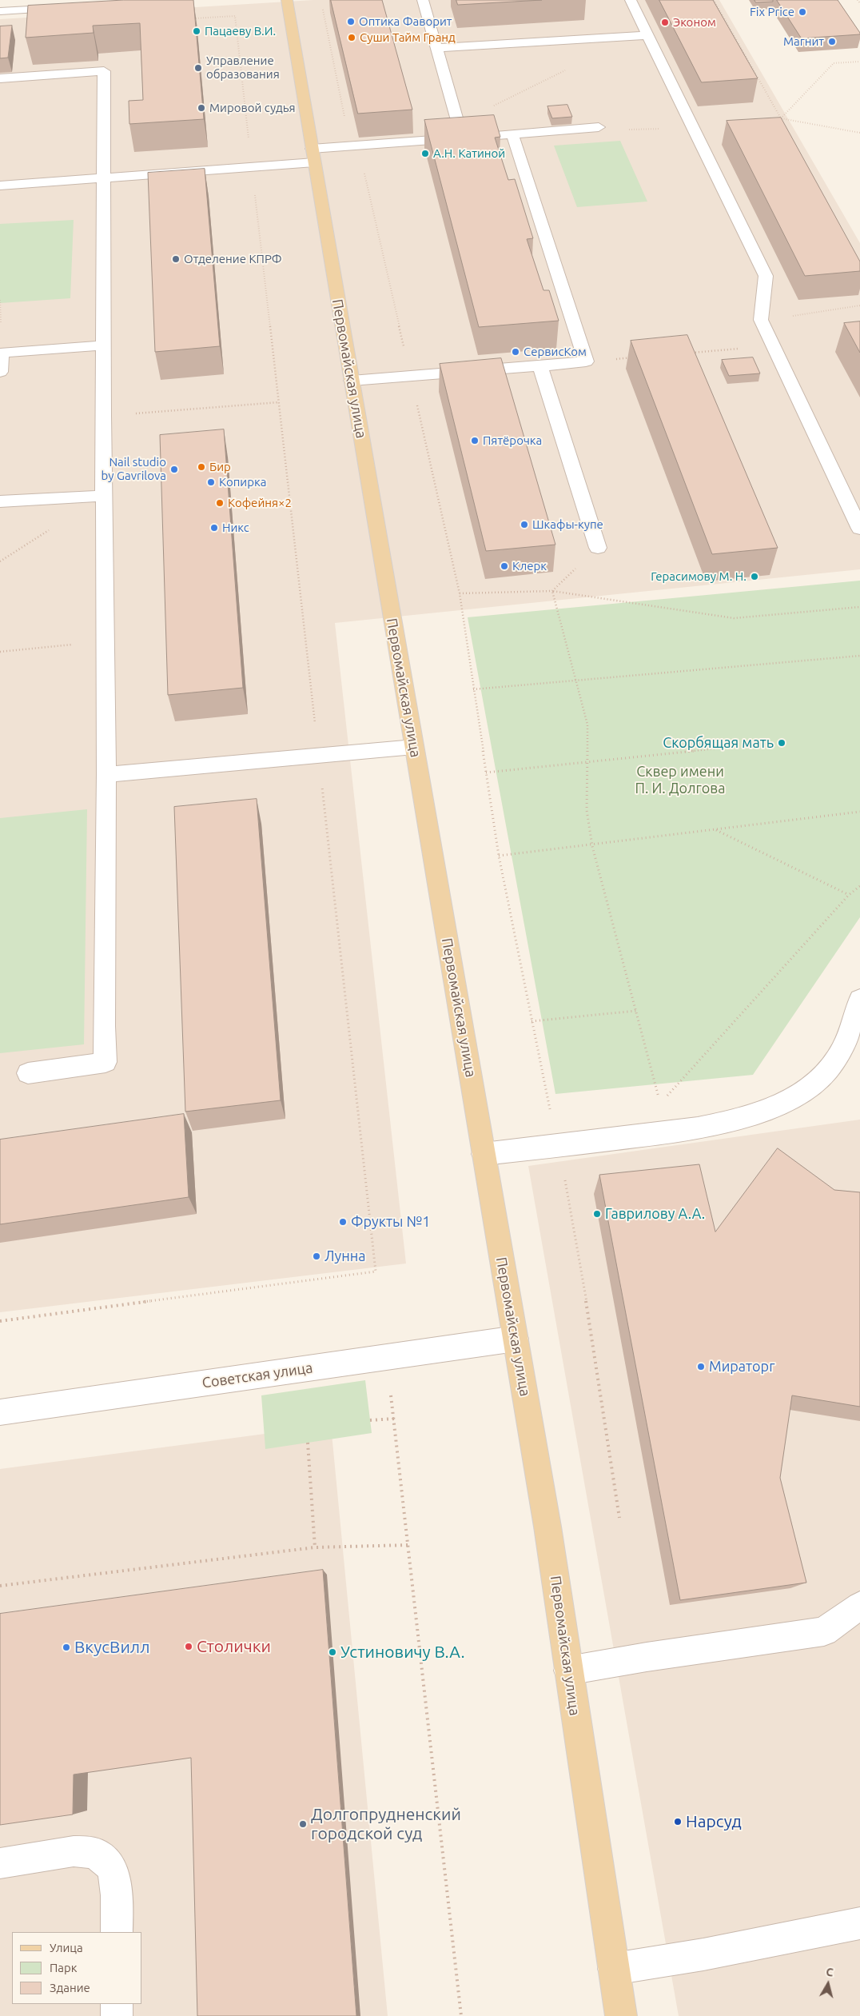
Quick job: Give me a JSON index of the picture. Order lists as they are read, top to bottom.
{
  "streets": {
    "main road": ["Первомайская улица"],
    "street": ["Советская улица"]
  },
  "crossings": [
    ["Первомайская улица", "Советская улица"]
  ],
  "parks": ["Сквер имени П. И. Долгова"],
  "places": [
    "Fix Price",
    "Оптика Фаворит",
    "Эконом",
    "Пацаеву В.И.",
    "Суши Тайм Гранд",
    "Магнит",
    "Управление образования",
    "Мировой судья",
    "А.Н. Катиной",
    "Отделение КПРФ",
    "СервисКом",
    "Пятёрочка",
    "Бир",
    "Nail studio by Gavrilova",
    "Копирка",
    "Кофейня×2",
    "Шкафы-купе",
    "Никс",
    "Клерк",
    "Герасимову М. Н.",
    "Скорбящая мать",
    "Гаврилову А.А.",
    "Фрукты №1",
    "Лунна",
    "Мираторг",
    "Столички",
    "ВкусВилл",
    "Устиновичу В.А.",
    "Нарсуд",
    "Долгопрудненский городской суд"
  ],
  "legend": ["Улица", "Парк", "Здание"],
  "north": "top"
}
